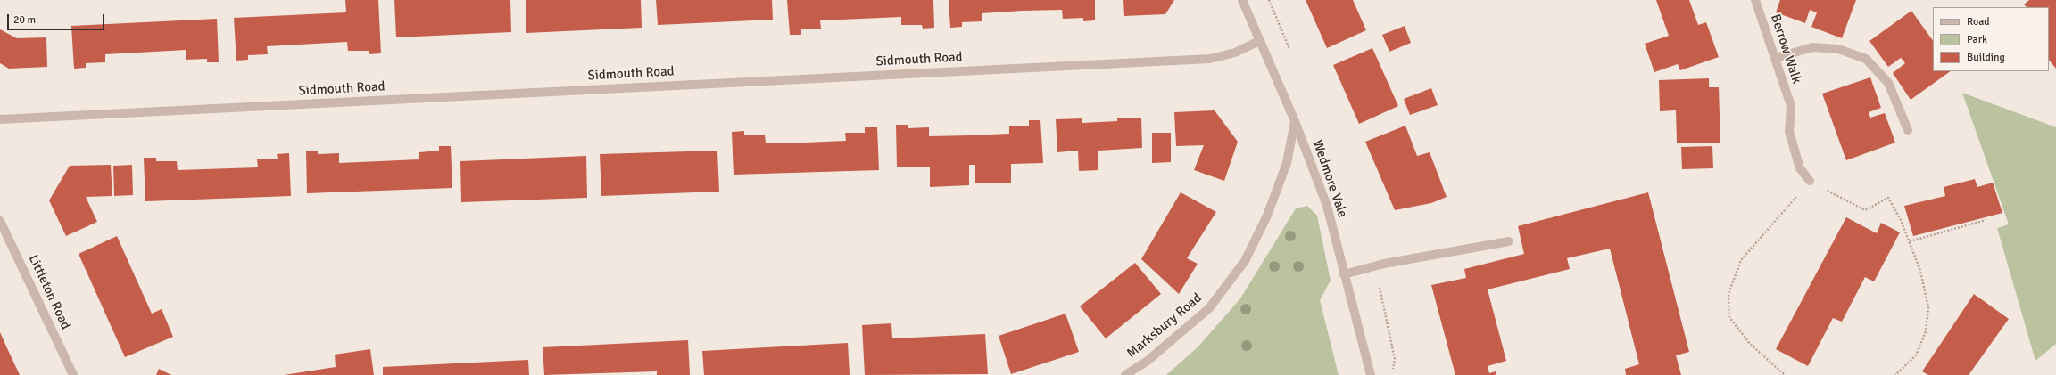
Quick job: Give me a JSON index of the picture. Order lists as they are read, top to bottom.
{
  "streets": {
    "street": [
      "Berrow Walk",
      "Sidmouth Road",
      "Wedmore Vale",
      "Littleton Road",
      "Marksbury Road"
    ]
  },
  "crossings": [
    ["Sidmouth Road", "Wedmore Vale"],
    ["Wedmore Vale", "Marksbury Road"]
  ],
  "legend": ["Road", "Park", "Building"],
  "scale_bar": "20 m"
}
